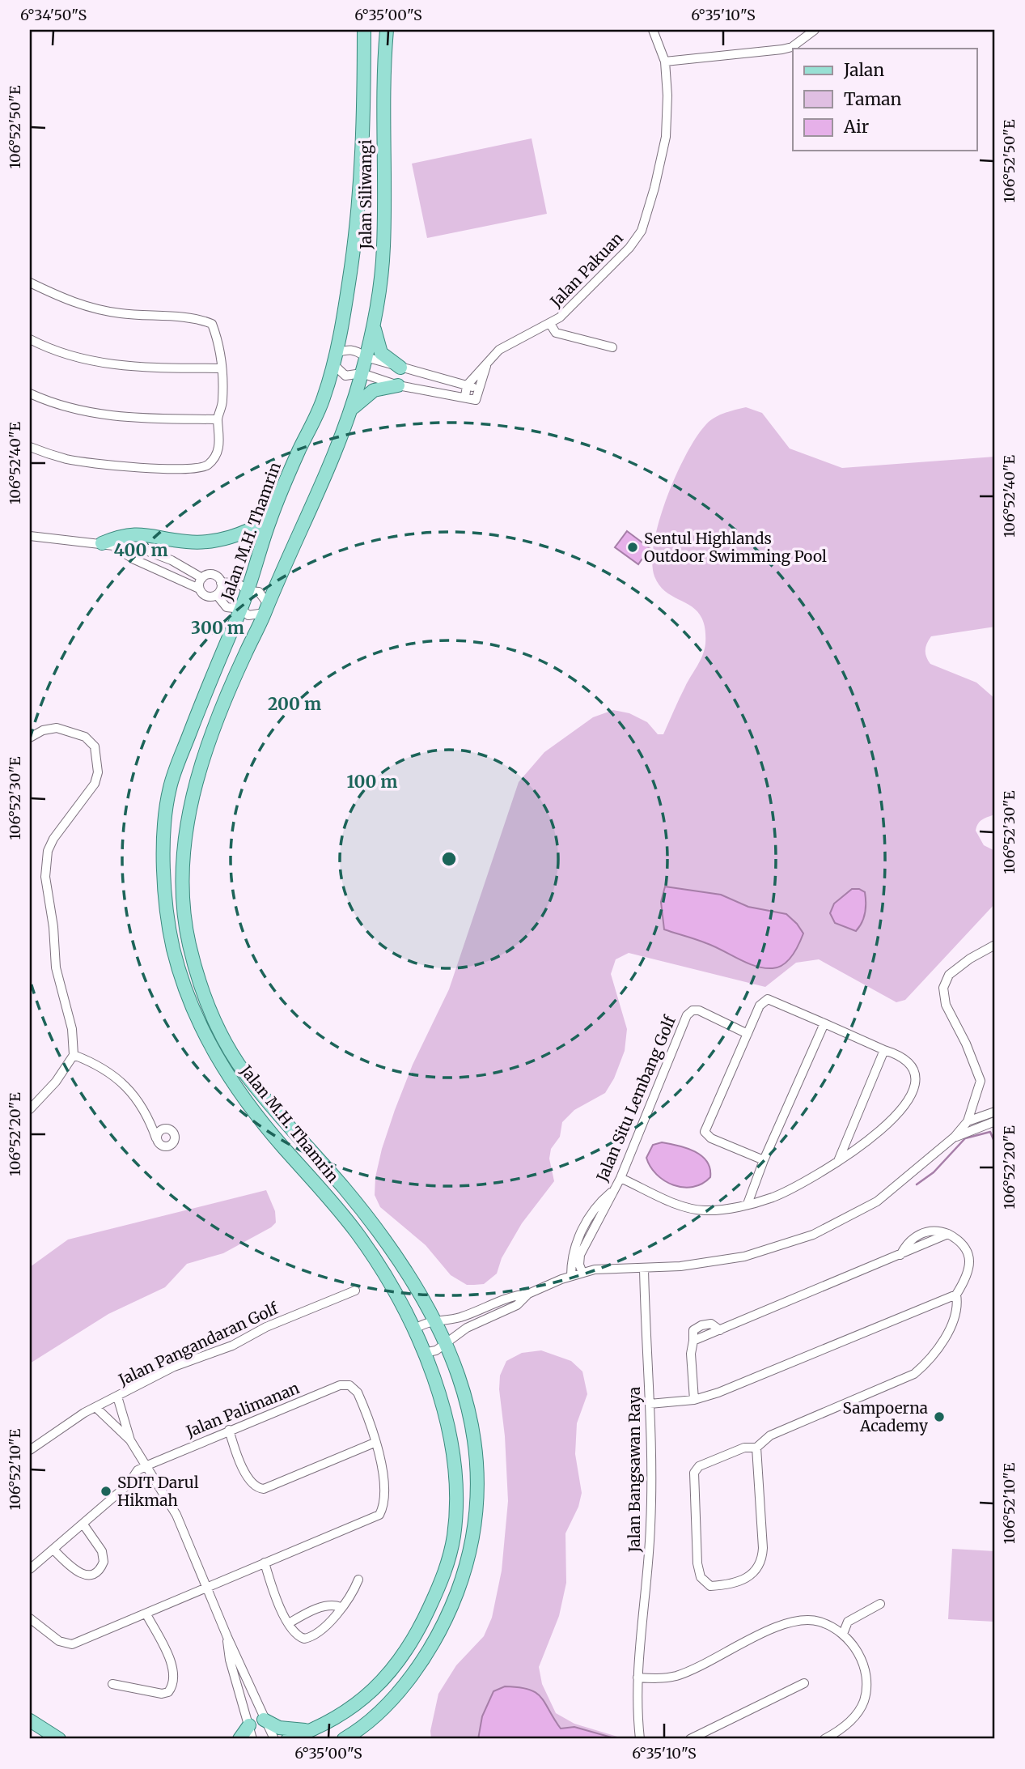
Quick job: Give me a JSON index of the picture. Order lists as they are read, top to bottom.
{
  "streets": {
    "main road": ["Jalan Siliwangi", "Jalan M.H. Thamrin"],
    "street": [
      "Jalan Pakuan",
      "Jalan Situ Lembang Golf",
      "Jalan Pangandaran Golf",
      "Jalan Palimanan",
      "Jalan Bangsawan Raya"
    ]
  },
  "crossings": [
    ["Jalan Siliwangi", "Jalan M.H. Thamrin"]
  ],
  "places": ["Sentul Highlands Outdoor Swimming Pool", "Sampoerna Academy", "SDIT Darul Hikmah"],
  "legend": ["Jalan", "Taman", "Air"],
  "coordinates": [
    "6°34'50\"S",
    "6°35'00\"S",
    "6°35'10\"S",
    "106°52'50\"E",
    "106°52'40\"E",
    "106°52'30\"E",
    "106°52'20\"E",
    "106°52'10\"E"
  ],
  "rings": [
    "400 m",
    "300 m",
    "200 m",
    "100 m"
  ]
}
